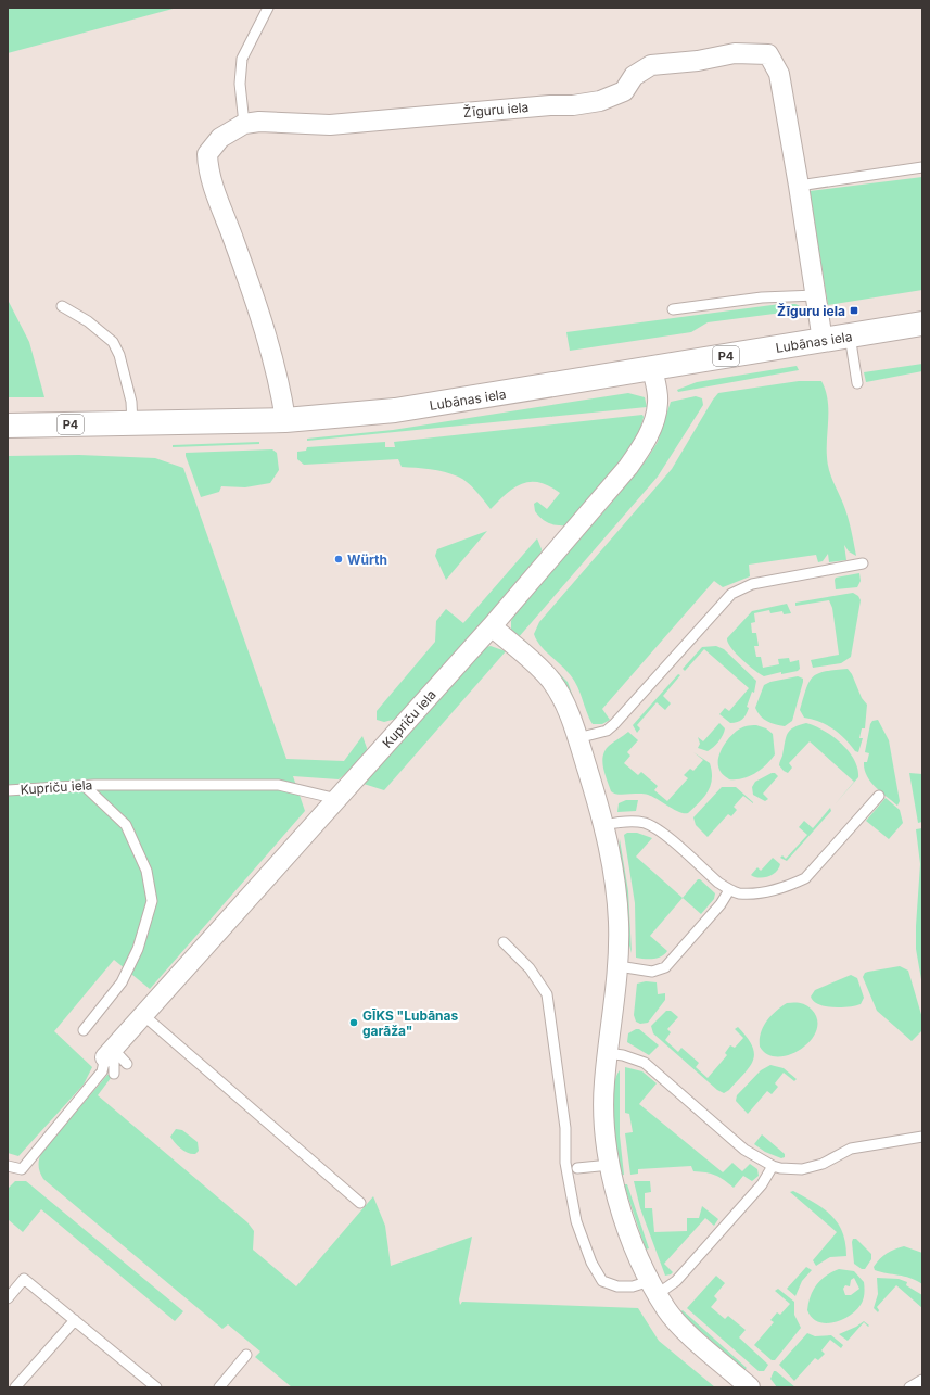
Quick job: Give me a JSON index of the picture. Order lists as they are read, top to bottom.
{
  "streets": {
    "main road": ["Lubānas iela", "P4"],
    "street": ["Žīguru iela", "Kupriču iela"]
  },
  "crossings": [
    ["Žīguru iela", "Lubānas iela"],
    ["Lubānas iela", "Kupriču iela"]
  ],
  "places": {
    "transit": ["Žīguru iela"],
    "other": ["Würth", "GĪKS \"Lubānas garāža\""]
  }
}
